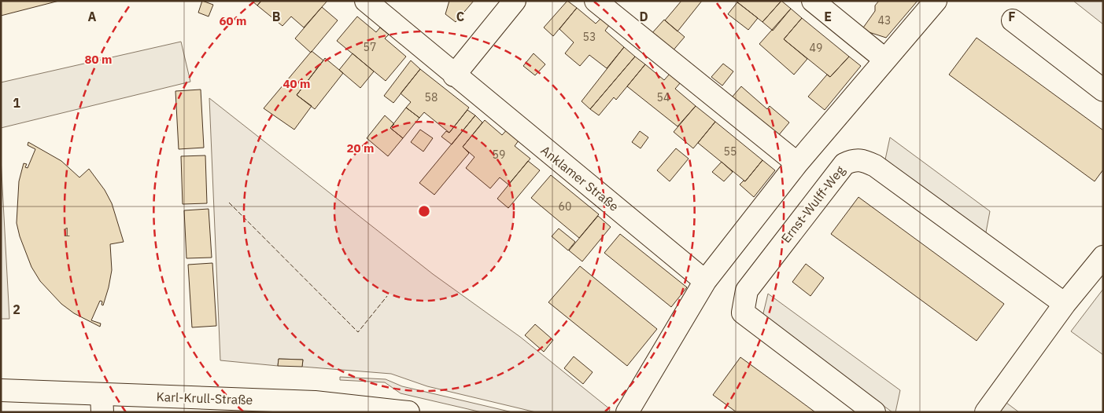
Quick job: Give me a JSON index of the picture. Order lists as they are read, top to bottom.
{
  "streets": {
    "street": ["Anklamer Straße", "Ernst-Wulff-Weg", "Karl-Krull-Straße"]
  },
  "house_numbers": [
    "43",
    "53",
    "57",
    "49",
    "58",
    "54",
    "55",
    "59",
    "60",
    "1"
  ],
  "grid": {
    "columns": [
      "A",
      "B",
      "C",
      "D",
      "E",
      "F"
    ],
    "rows": ["1", "2"]
  },
  "rings": [
    "60 m",
    "80 m",
    "40 m",
    "20 m"
  ]
}
